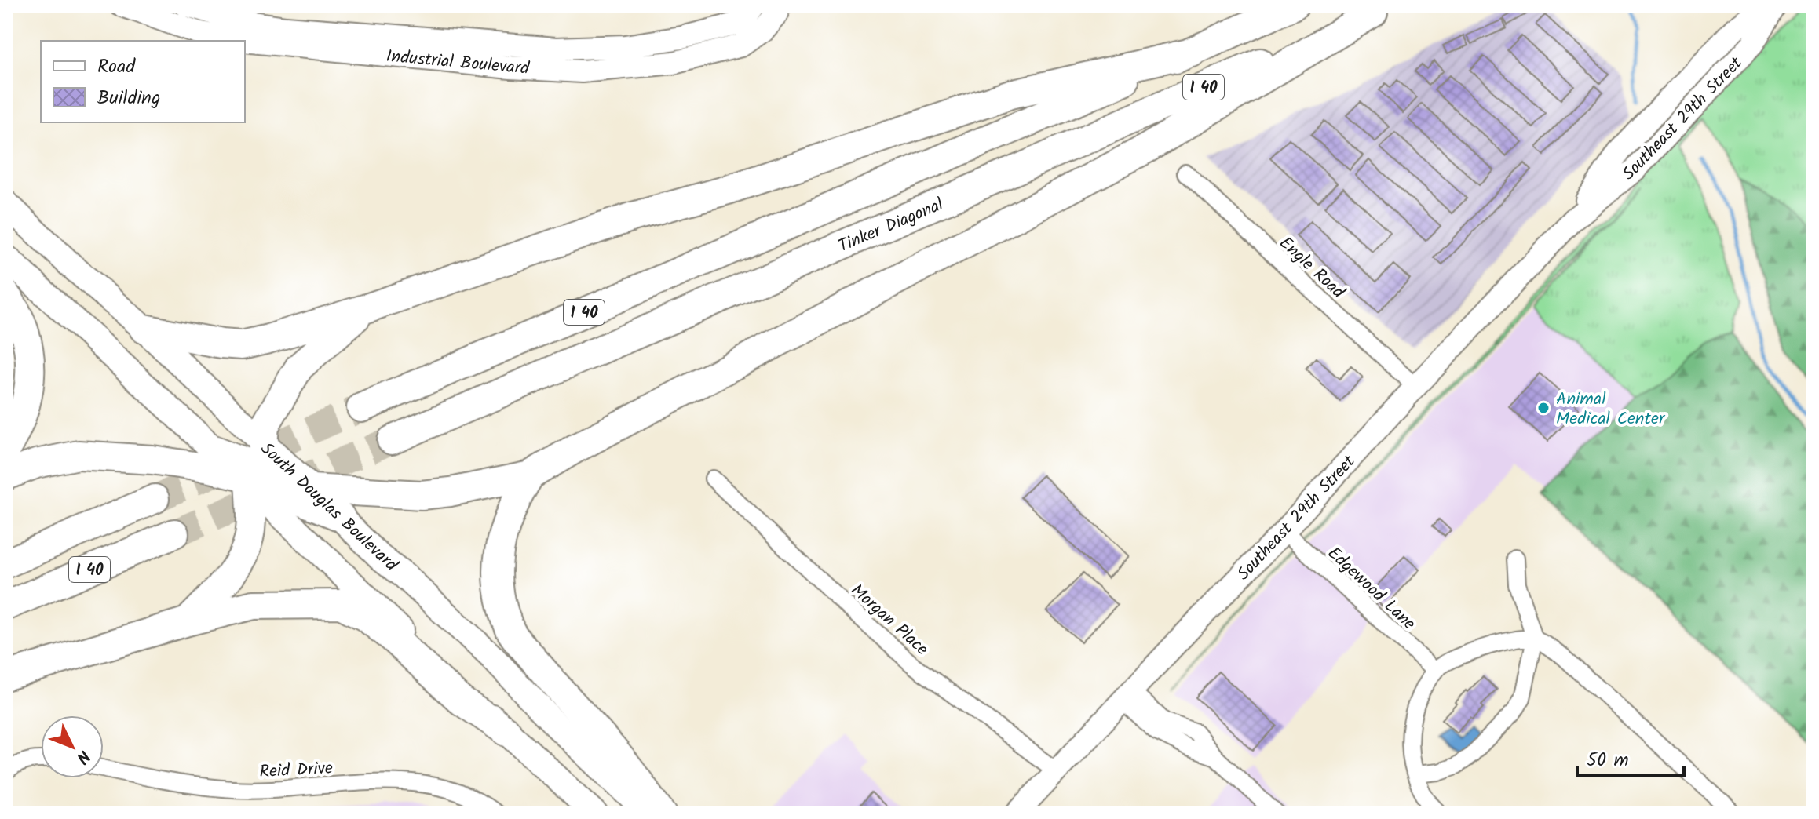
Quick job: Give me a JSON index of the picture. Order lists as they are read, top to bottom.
{
  "streets": {
    "highway": ["I 40", "Tinker Diagonal"],
    "main road": ["Industrial Boulevard", "Southeast 29th Street", "South Douglas Boulevard"],
    "street": [
      "Engle Road",
      "Edgewood Lane",
      "Morgan Place",
      "Reid Drive"
    ]
  },
  "crossings": [
    ["Southeast 29th Street", "Engle Road"],
    ["Southeast 29th Street", "Edgewood Lane"],
    ["Southeast 29th Street", "Morgan Place"]
  ],
  "places": ["Animal Medical Center"],
  "legend": ["Road", "Building"],
  "scale_bar": "50 m",
  "north": "bottom right"
}
